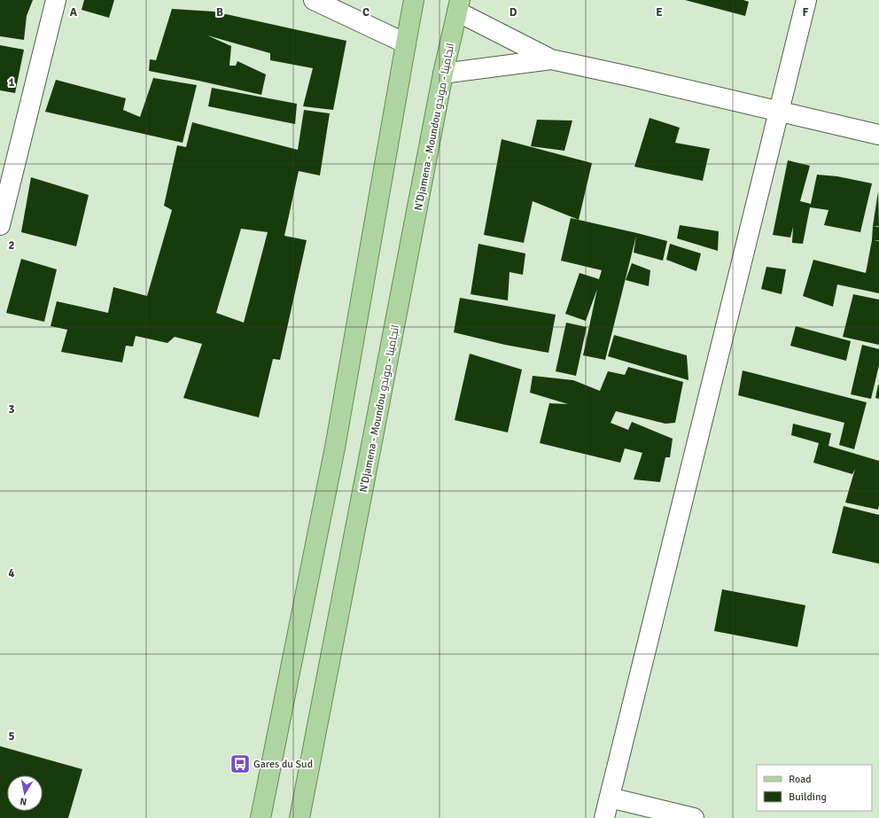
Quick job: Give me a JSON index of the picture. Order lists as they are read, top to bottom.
{
  "streets": {
    "main road": ["N'Djamena - Moundou انجامينا - موندو"]
  },
  "places": {
    "bus stop": ["Gares du Sud"]
  },
  "legend": ["Road", "Building"],
  "north": "bottom",
  "grid": {
    "columns": [
      "A",
      "B",
      "C",
      "D",
      "E",
      "F"
    ],
    "rows": [
      "1",
      "2",
      "3",
      "4",
      "5"
    ]
  }
}
